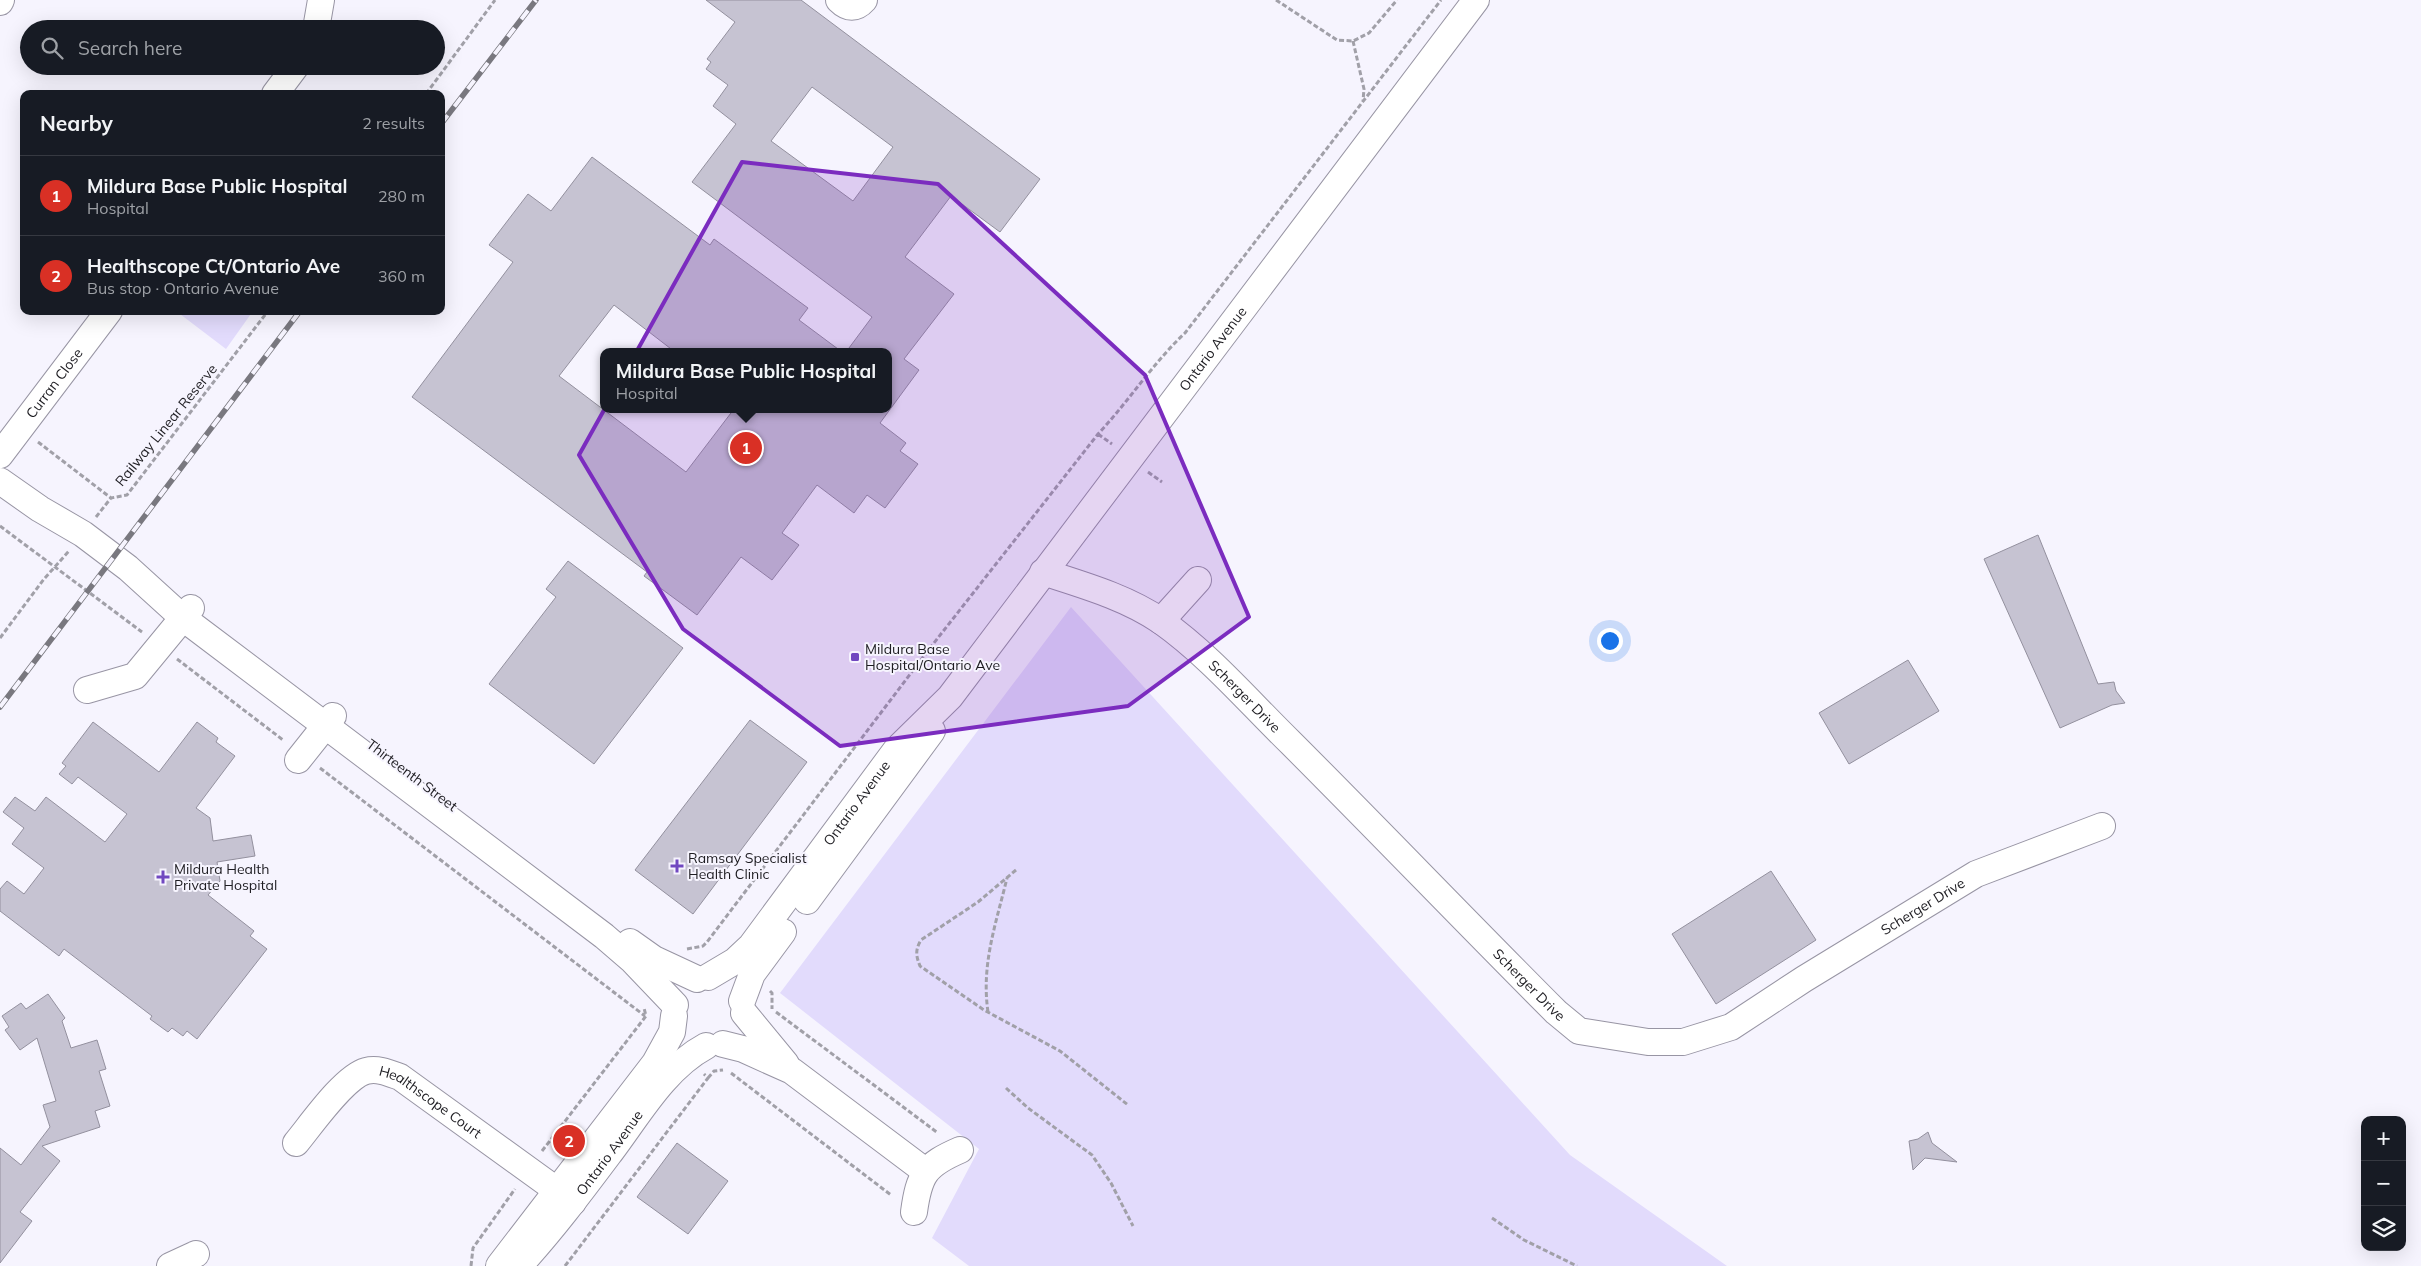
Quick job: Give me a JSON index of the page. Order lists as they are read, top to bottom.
{
  "streets": {
    "street": [
      "Ontario Avenue",
      "Curran Close",
      "Scherger Drive",
      "Thirteenth Street",
      "Healthscope Court"
    ],
    "path": ["Railway Linear Reserve"]
  },
  "crossings": [
    ["Ontario Avenue", "Scherger Drive"],
    ["Ontario Avenue", "Thirteenth Street"],
    ["Ontario Avenue", "Healthscope Court"],
    ["Railway Linear Reserve", "Thirteenth Street"]
  ],
  "places": {
    "transit": ["Mildura Base Hospital/Ontario Ave"],
    "health": ["Ramsay Specialist Health Clinic", "Mildura Health Private Hospital"]
  },
  "page": {
    "search": "Search here",
    "heading": ["Nearby", "2 results"],
    "list": [
      {
        "mark": "1",
        "name": "Mildura Base Public Hospital",
        "note": "Hospital",
        "value": "280 m"
      },
      {
        "mark": "2",
        "name": "Healthscope Ct/Ontario Ave",
        "note": "Bus stop · Ontario Avenue",
        "value": "360 m"
      }
    ],
    "popup": ["Mildura Base Public Hospital", "Hospital"],
    "pins": ["1", "2"],
    "map_buttons": ["+", "−"]
  }
}
